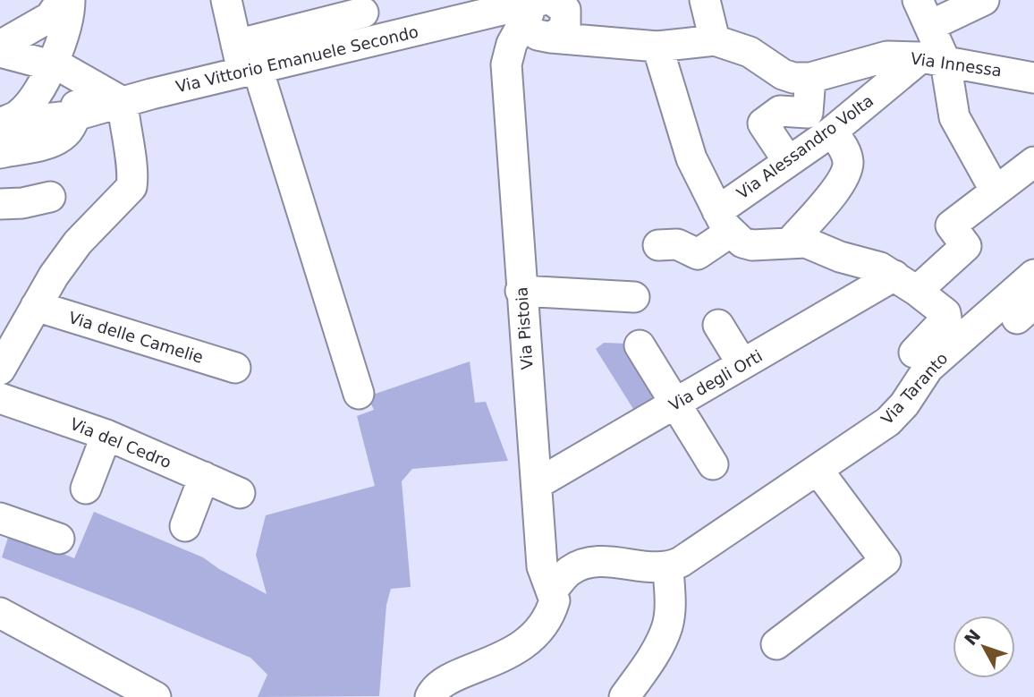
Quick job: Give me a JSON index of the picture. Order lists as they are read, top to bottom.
{
  "streets": {
    "street": [
      "Via Vittorio Emanuele Secondo",
      "Via Innessa",
      "Via Alessandro Volta",
      "Via Pistoia",
      "Via delle Camelie",
      "Via degli Orti",
      "Via Taranto",
      "Via del Cedro"
    ]
  },
  "crossings": [
    ["Via Vittorio Emanuele Secondo", "Via Innessa"],
    ["Via Vittorio Emanuele Secondo", "Via Pistoia"],
    ["Via Innessa", "Via Alessandro Volta"],
    ["Via Innessa", "Via Pistoia"],
    ["Via Pistoia", "Via degli Orti"]
  ],
  "north": "top left"
}
